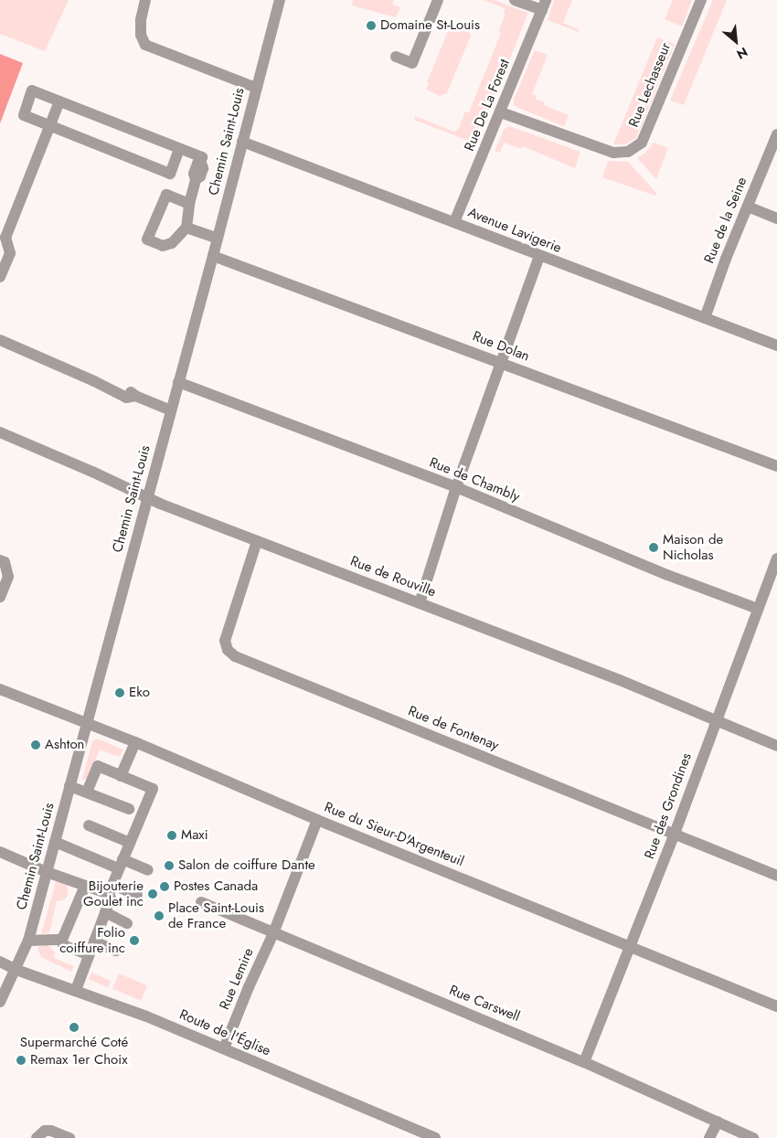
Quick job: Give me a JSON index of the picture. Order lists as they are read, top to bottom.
{
  "streets": {
    "street": [
      "Rue Lechasseur",
      "Rue De La Forest",
      "Chemin Saint-Louis",
      "Rue de la Seine",
      "Avenue Lavigerie",
      "Rue Dolan",
      "Rue de Chambly",
      "Rue de Rouville",
      "Rue de Fontenay",
      "Rue des Grondines",
      "Rue du Sieur-D'Argenteuil",
      "Rue Lemire",
      "Rue Carswell",
      "Route de l'Église"
    ]
  },
  "crossings": [
    ["Rue Lechasseur", "Rue De La Forest"],
    ["Rue De La Forest", "Avenue Lavigerie"],
    ["Chemin Saint-Louis", "Avenue Lavigerie"],
    ["Chemin Saint-Louis", "Rue Dolan"],
    ["Chemin Saint-Louis", "Rue de Chambly"],
    ["Chemin Saint-Louis", "Rue de Rouville"],
    ["Chemin Saint-Louis", "Rue du Sieur-D'Argenteuil"],
    ["Chemin Saint-Louis", "Route de l'Église"],
    ["Rue de la Seine", "Avenue Lavigerie"],
    ["Rue de Chambly", "Rue des Grondines"],
    ["Rue de Rouville", "Rue de Fontenay"],
    ["Rue de Rouville", "Rue des Grondines"],
    ["Rue de Fontenay", "Rue des Grondines"],
    ["Rue des Grondines", "Rue du Sieur-D'Argenteuil"],
    ["Rue des Grondines", "Rue Carswell"],
    ["Rue du Sieur-D'Argenteuil", "Rue Lemire"],
    ["Rue Lemire", "Rue Carswell"],
    ["Rue Lemire", "Route de l'Église"]
  ],
  "places": [
    "Domaine St-Louis",
    "Maison de Nicholas",
    "Eko",
    "Ashton",
    "Maxi",
    "Salon de coiffure Dante",
    "Postes Canada",
    "Bijouterie Goulet inc",
    "Place Saint-Louis de France",
    "Folio coiffure inc",
    "Supermarché Coté",
    "Remax 1er Choix"
  ],
  "north": "bottom right"
}
